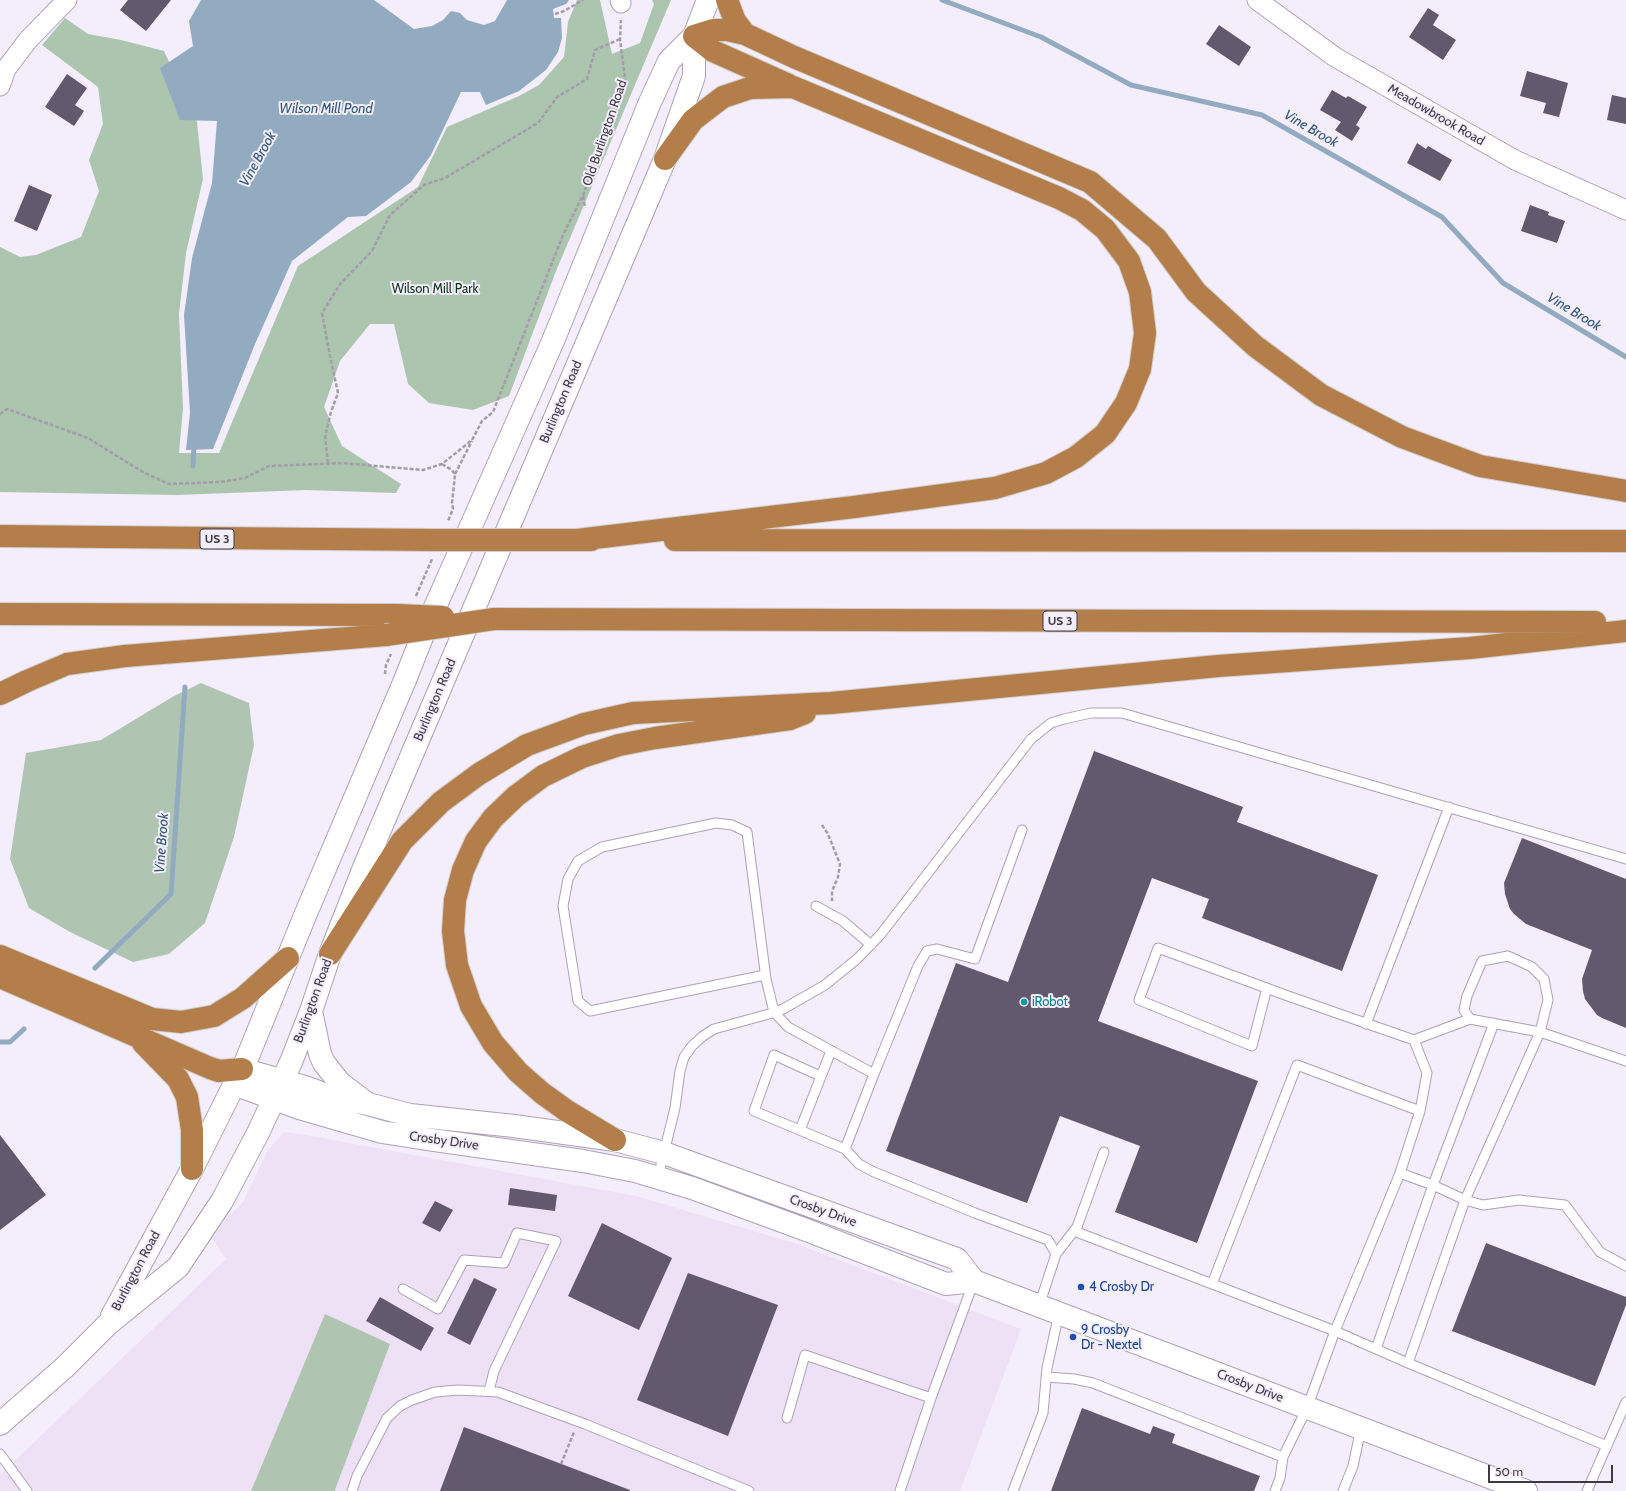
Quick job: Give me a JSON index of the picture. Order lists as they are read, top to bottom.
{
  "streets": {
    "highway": ["US 3"],
    "main road": ["Burlington Road", "Crosby Drive"],
    "street": ["Meadowbrook Road"],
    "path": ["Old Burlington Road"]
  },
  "crossings": [
    ["Old Burlington Road", "US 3"],
    ["Burlington Road", "Crosby Drive"]
  ],
  "water": ["Wilson Mill Pond", "Vine Brook"],
  "parks": ["Wilson Mill Park"],
  "places": ["iRobot", "4 Crosby Dr", "9 Crosby Dr - Nextel"],
  "scale_bar": "50 m"
}
